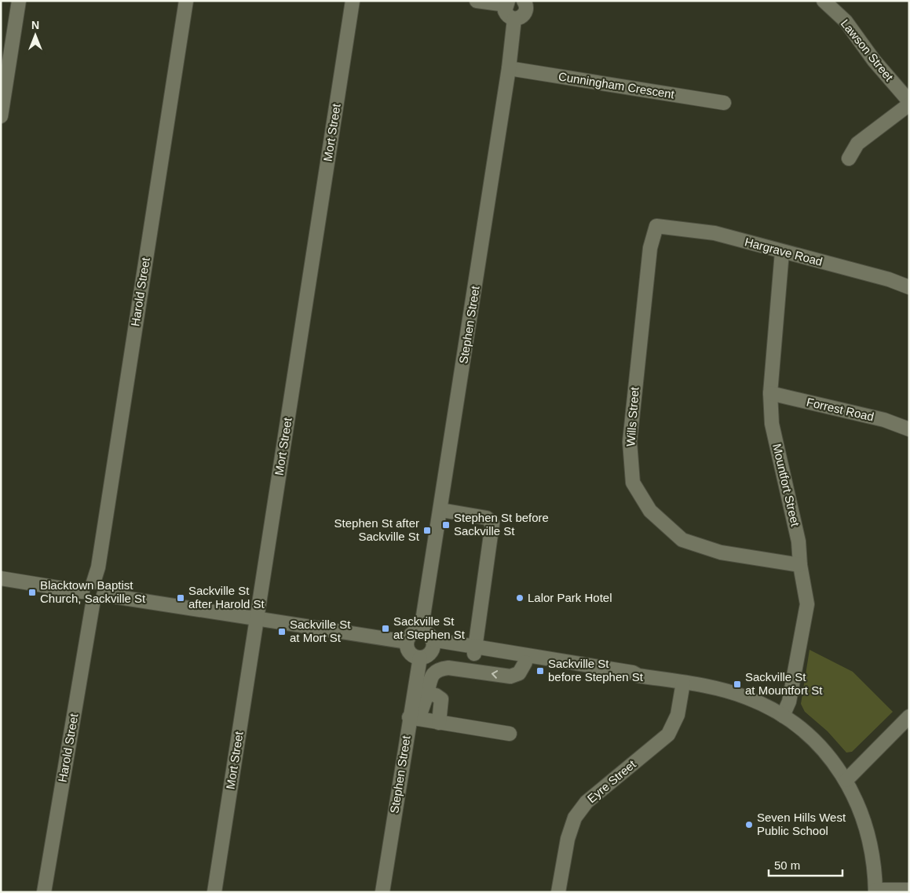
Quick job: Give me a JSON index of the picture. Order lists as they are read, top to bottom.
{
  "streets": {
    "street": [
      "Lawson Street",
      "Cunningham Crescent",
      "Mort Street",
      "Hargrave Road",
      "Harold Street",
      "Stephen Street",
      "Forrest Road",
      "Wills Street",
      "Mountfort Street",
      "Eyre Street"
    ]
  },
  "crossings": [
    ["Cunningham Crescent", "Stephen Street"],
    ["Hargrave Road", "Wills Street"],
    ["Hargrave Road", "Mountfort Street"],
    ["Forrest Road", "Mountfort Street"],
    ["Wills Street", "Mountfort Street"]
  ],
  "places": {
    "transit": [
      "Stephen St before Sackville St",
      "Stephen St after Sackville St",
      "Blacktown Baptist Church, Sackville St",
      "Sackville St after Harold St",
      "Sackville St at Stephen St",
      "Sackville St at Mort St",
      "Sackville St before Stephen St",
      "Sackville St at Mountfort St"
    ],
    "other": ["Lalor Park Hotel", "Seven Hills West Public School"]
  },
  "scale_bar": "50 m",
  "north": "top"
}
